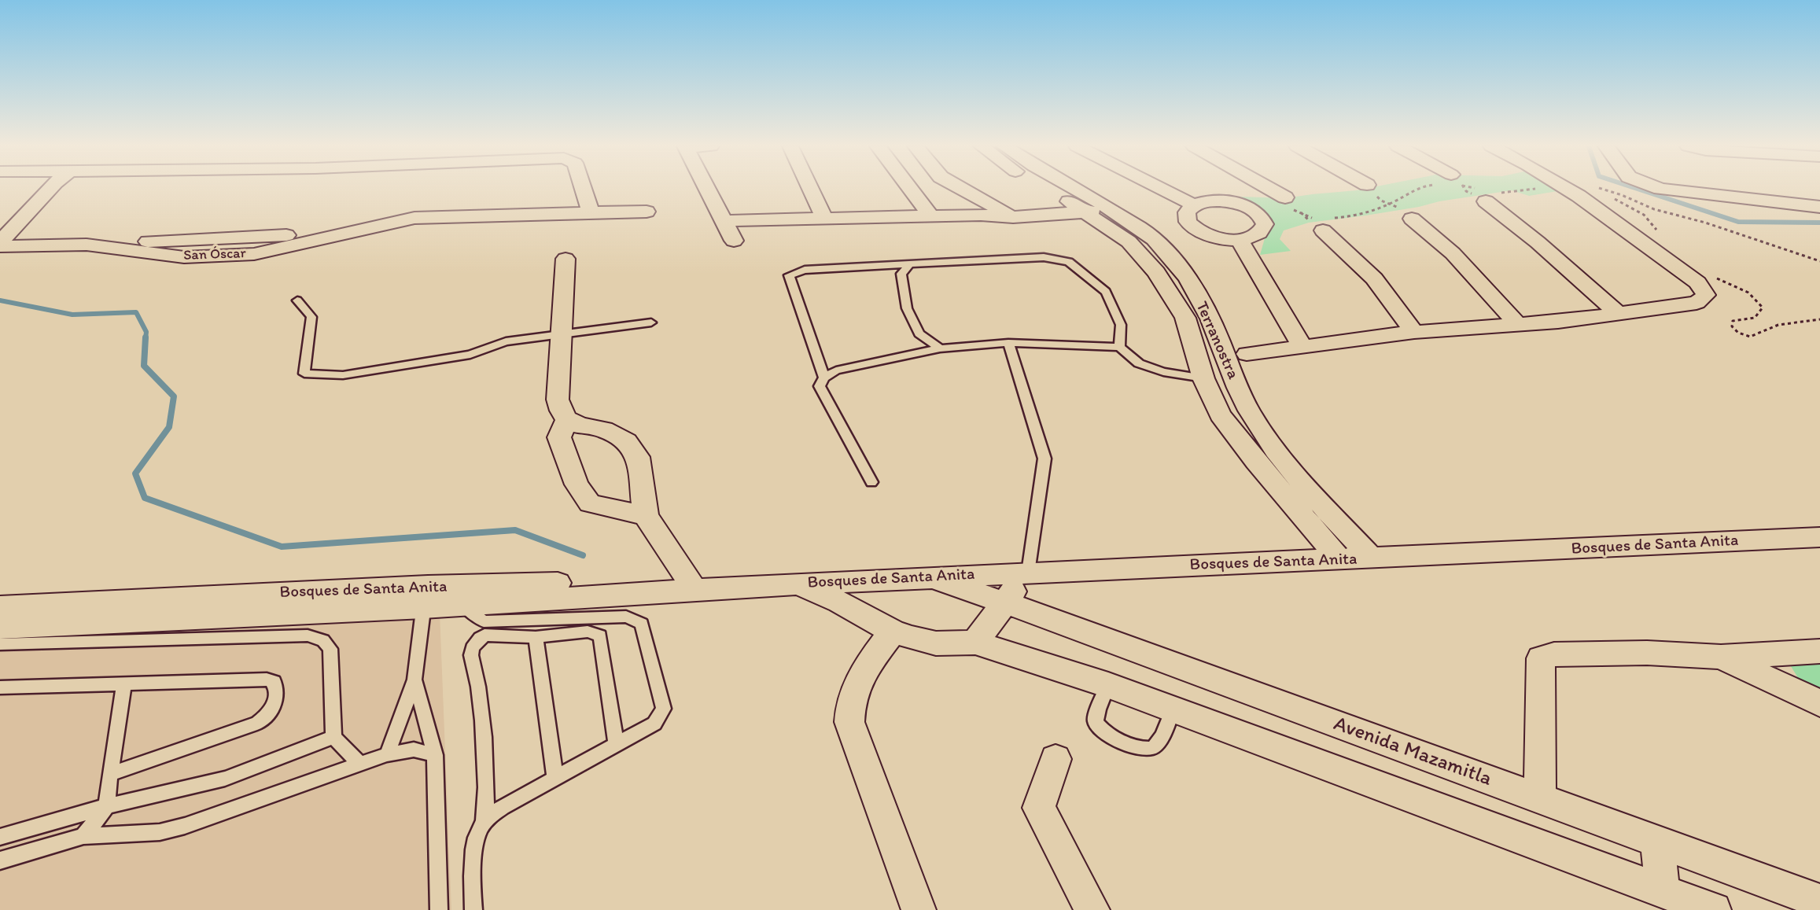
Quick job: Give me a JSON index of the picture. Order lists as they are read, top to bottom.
{
  "streets": {
    "street": [
      "San Óscar",
      "Terranostra",
      "Bosques de Santa Anita",
      "Avenida Mazamitla"
    ]
  },
  "crossings": [
    ["Terranostra", "Bosques de Santa Anita"],
    ["Bosques de Santa Anita", "Avenida Mazamitla"]
  ]
}
